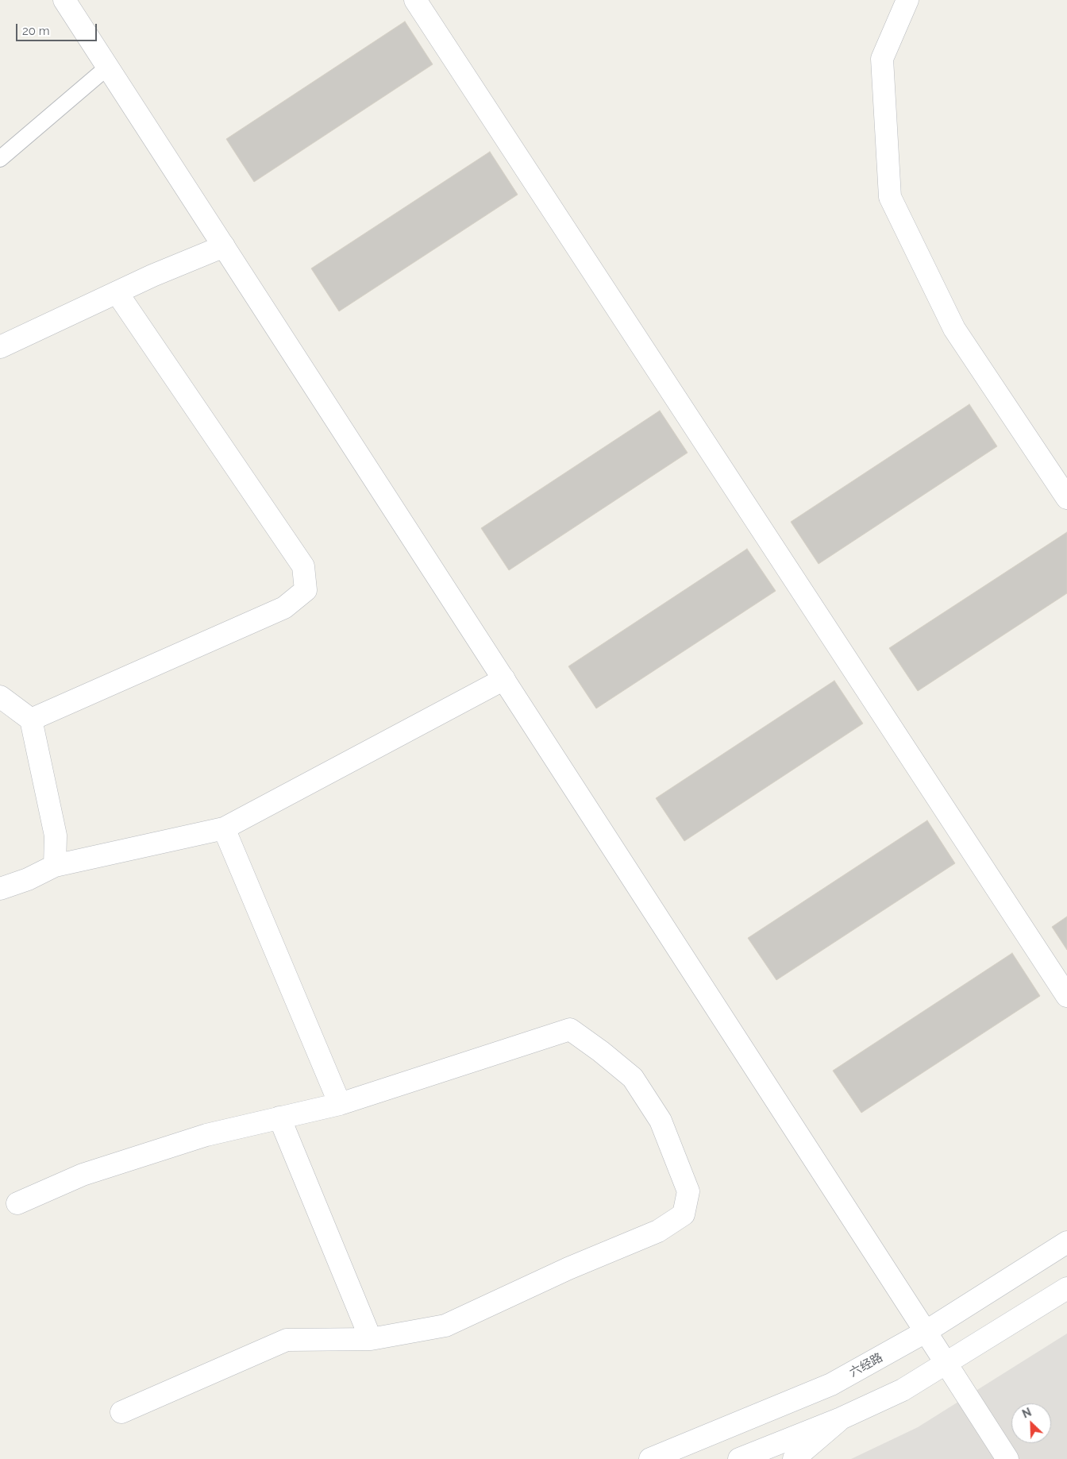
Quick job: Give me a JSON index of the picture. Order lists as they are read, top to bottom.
{
  "streets": {
    "street": ["六经路"]
  },
  "scale_bar": "20 m",
  "north": "top left"
}
